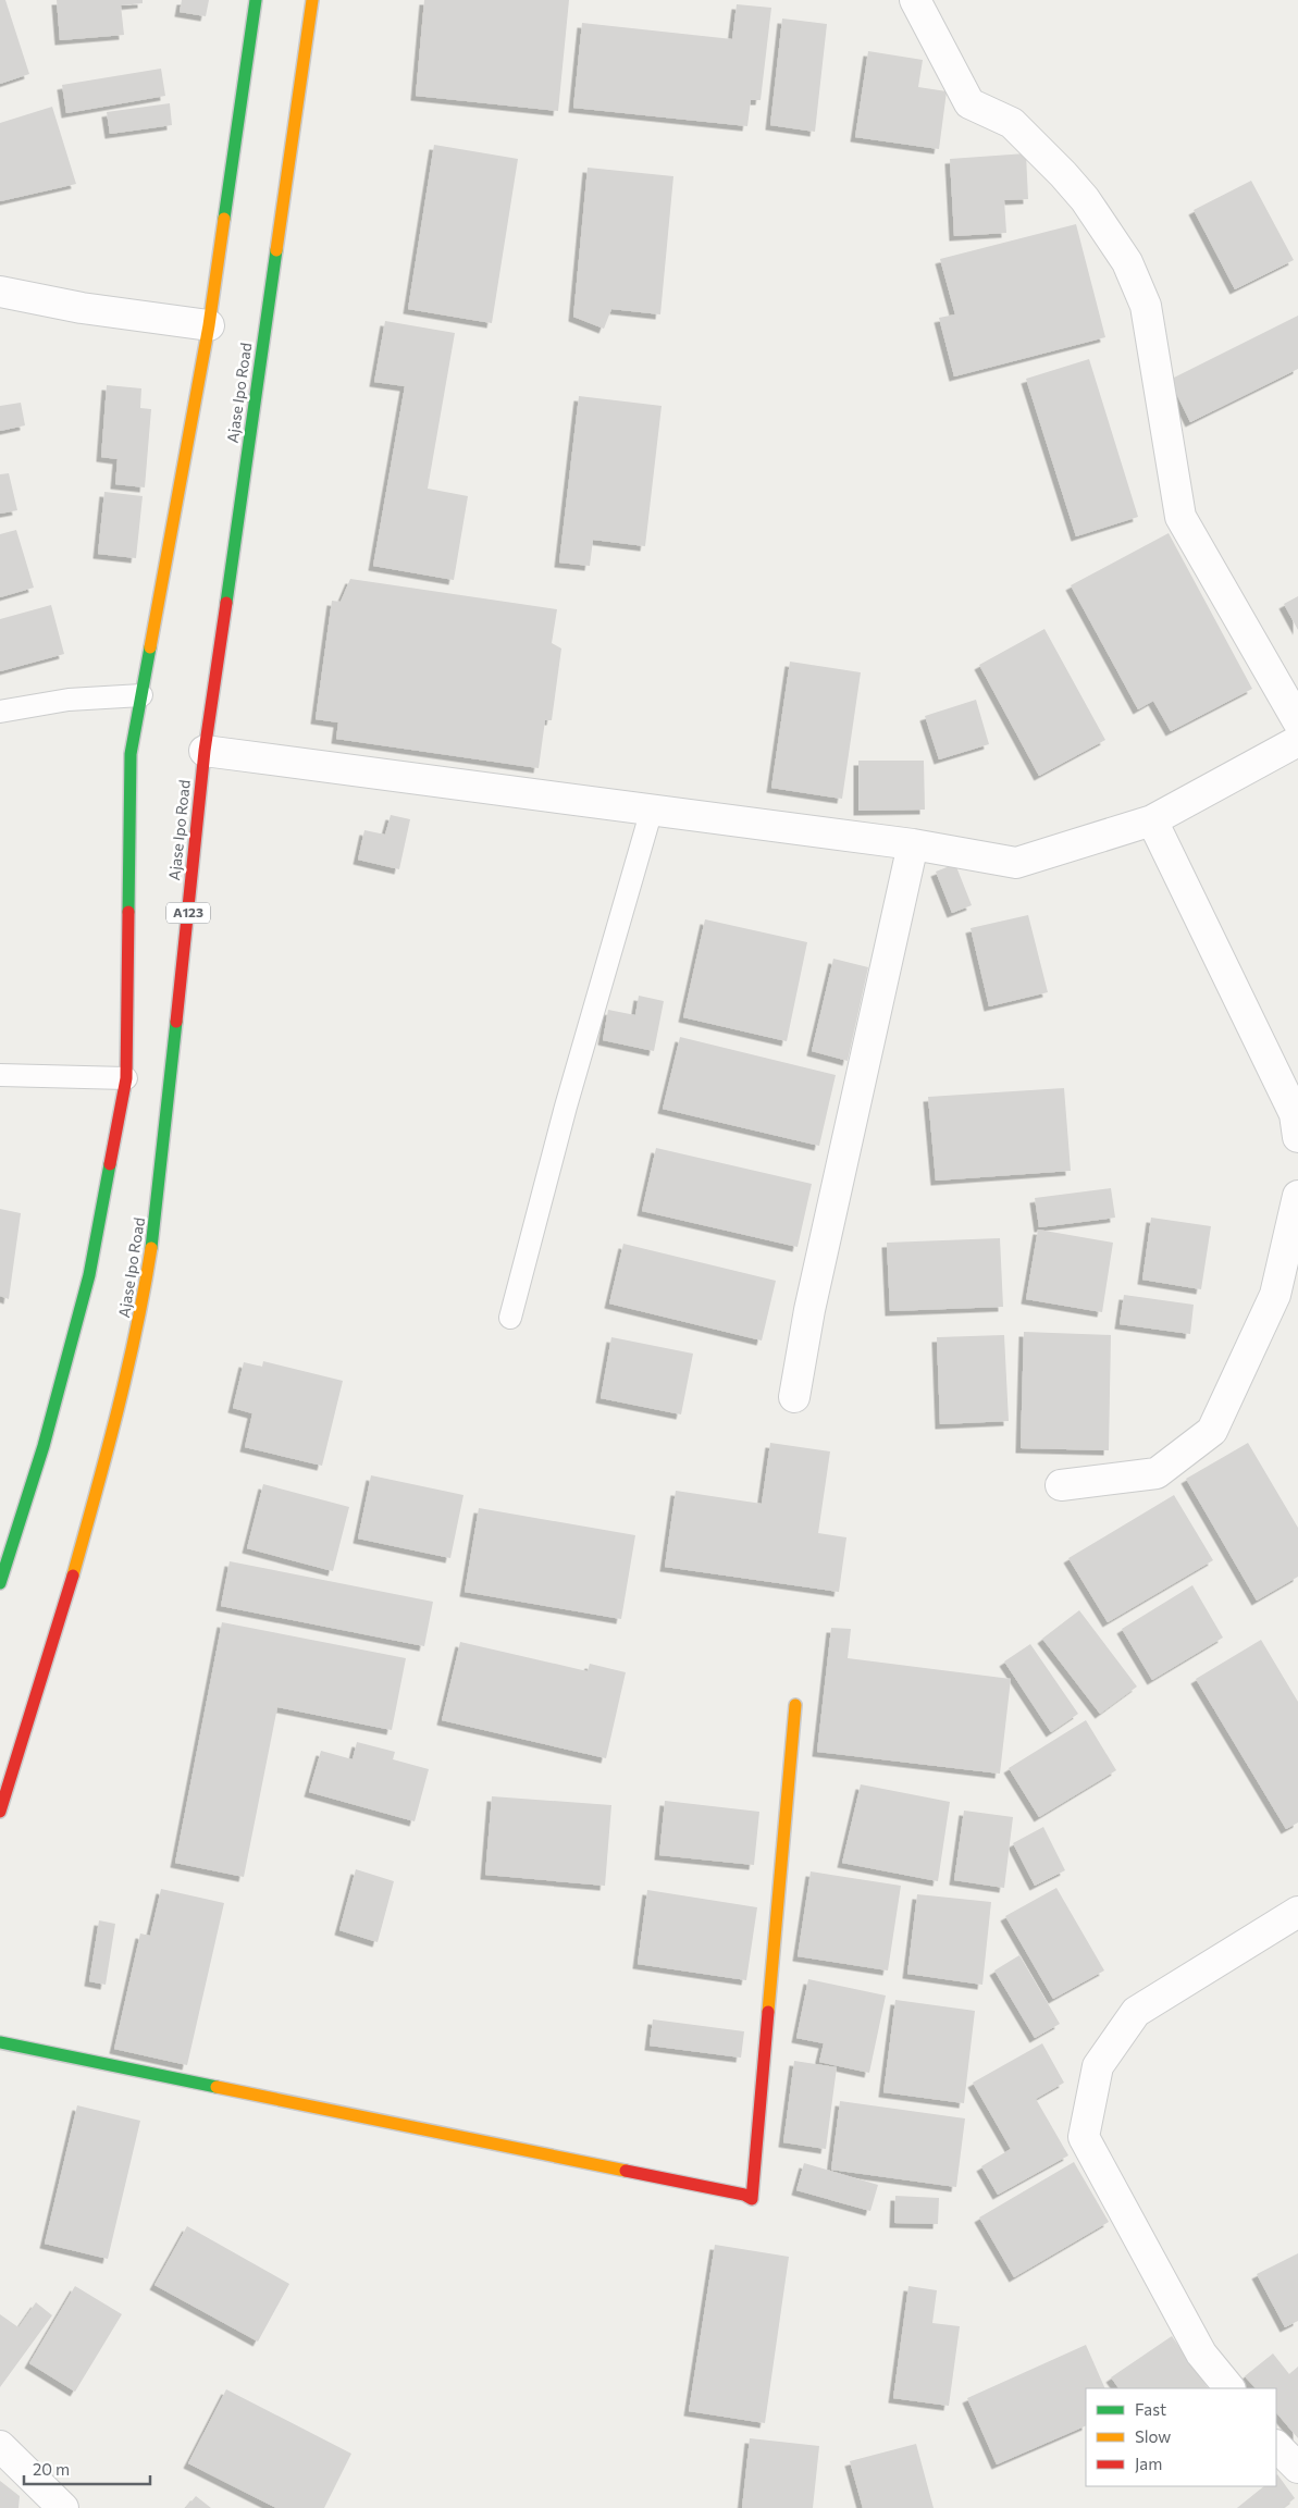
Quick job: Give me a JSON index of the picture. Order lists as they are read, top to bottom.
{
  "streets": {
    "main road": ["Ajase Ipo Road", "A123"]
  },
  "legend": ["Fast", "Slow", "Jam"],
  "scale_bar": "20 m"
}
